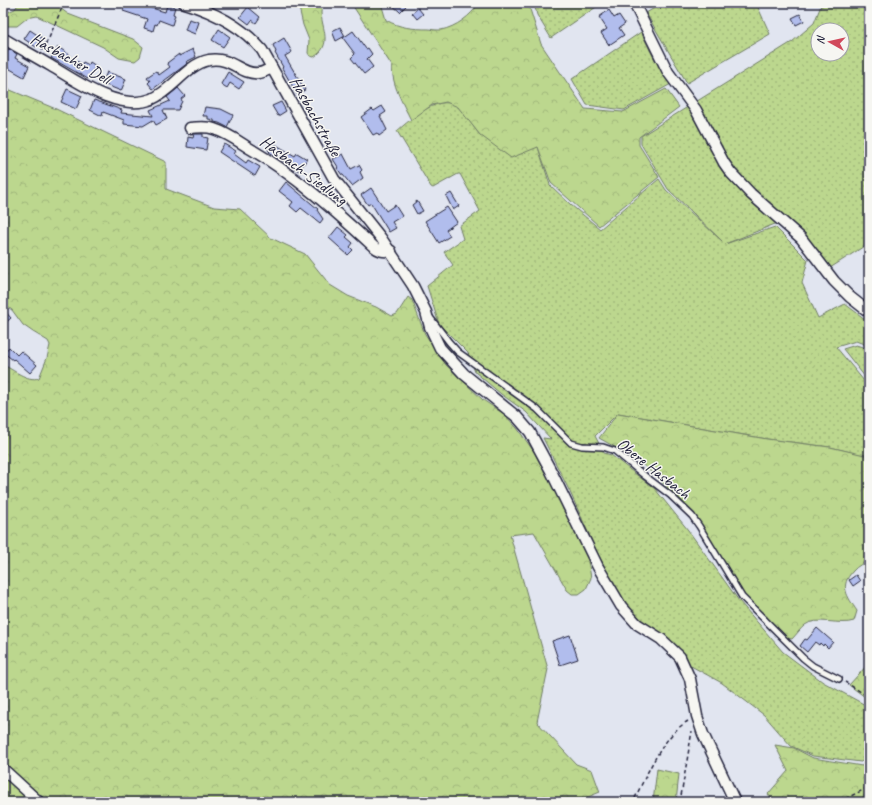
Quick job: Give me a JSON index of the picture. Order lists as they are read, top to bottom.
{
  "streets": {
    "street": ["Hasbacher Dell", "Hasbachstraße", "Hasbach-Siedlung"],
    "lane": ["Obere Hasbach"]
  },
  "crossings": [
    ["Hasbacher Dell", "Hasbachstraße"],
    ["Hasbachstraße", "Hasbach-Siedlung"],
    ["Hasbachstraße", "Obere Hasbach"]
  ],
  "north": "left"
}
